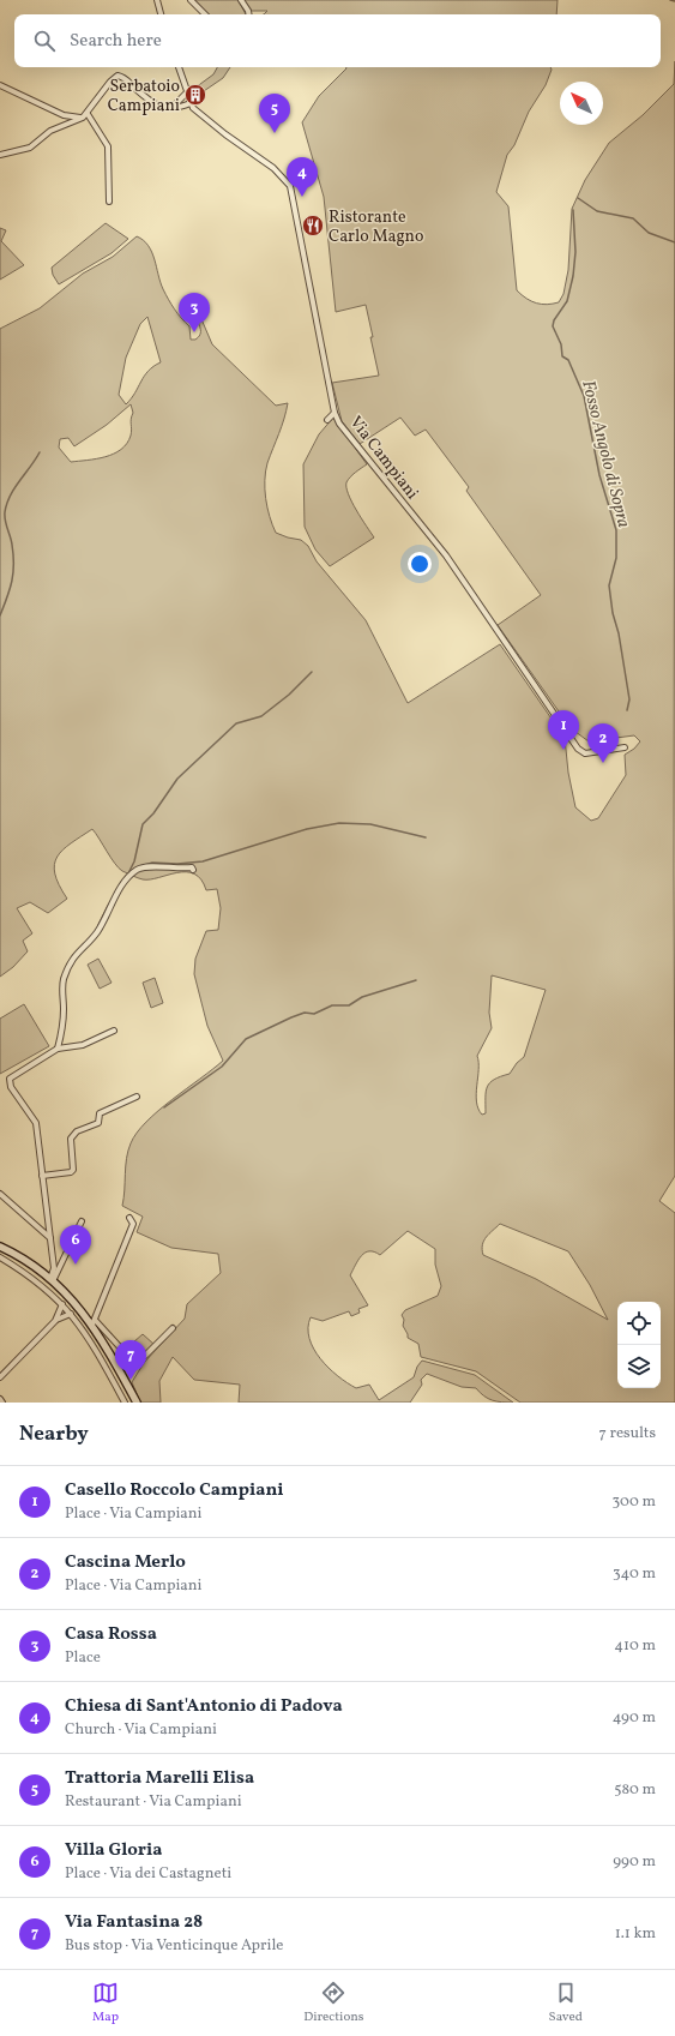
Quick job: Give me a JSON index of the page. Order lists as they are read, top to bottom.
{
  "streets": {
    "street": ["Via Campiani"]
  },
  "water": ["Fosso Angolo di Sopra"],
  "places": {
    "building": ["Serbatoio Campiani"],
    "restaurant": ["Ristorante Carlo Magno"]
  },
  "north": "top left",
  "page": {
    "search": "Search here",
    "pins": [
      "5",
      "4",
      "3",
      "1",
      "2",
      "6",
      "7"
    ],
    "heading": ["Nearby", "7 results"],
    "list": [
      {
        "mark": "1",
        "name": "Casello Roccolo Campiani",
        "note": "Place · Via Campiani",
        "value": "300 m"
      },
      {
        "mark": "2",
        "name": "Cascina Merlo",
        "note": "Place · Via Campiani",
        "value": "340 m"
      },
      {
        "mark": "3",
        "name": "Casa Rossa",
        "note": "Place",
        "value": "410 m"
      },
      {
        "mark": "4",
        "name": "Chiesa di Sant'Antonio di Padova",
        "note": "Church · Via Campiani",
        "value": "490 m"
      },
      {
        "mark": "5",
        "name": "Trattoria Marelli Elisa",
        "note": "Restaurant · Via Campiani",
        "value": "580 m"
      },
      {
        "mark": "6",
        "name": "Villa Gloria",
        "note": "Place · Via dei Castagneti",
        "value": "990 m"
      },
      {
        "mark": "7",
        "name": "Via Fantasina 28",
        "note": "Bus stop · Via Venticinque Aprile",
        "value": "1.1 km"
      }
    ],
    "nav": ["Map", "Directions", "Saved"]
  }
}
